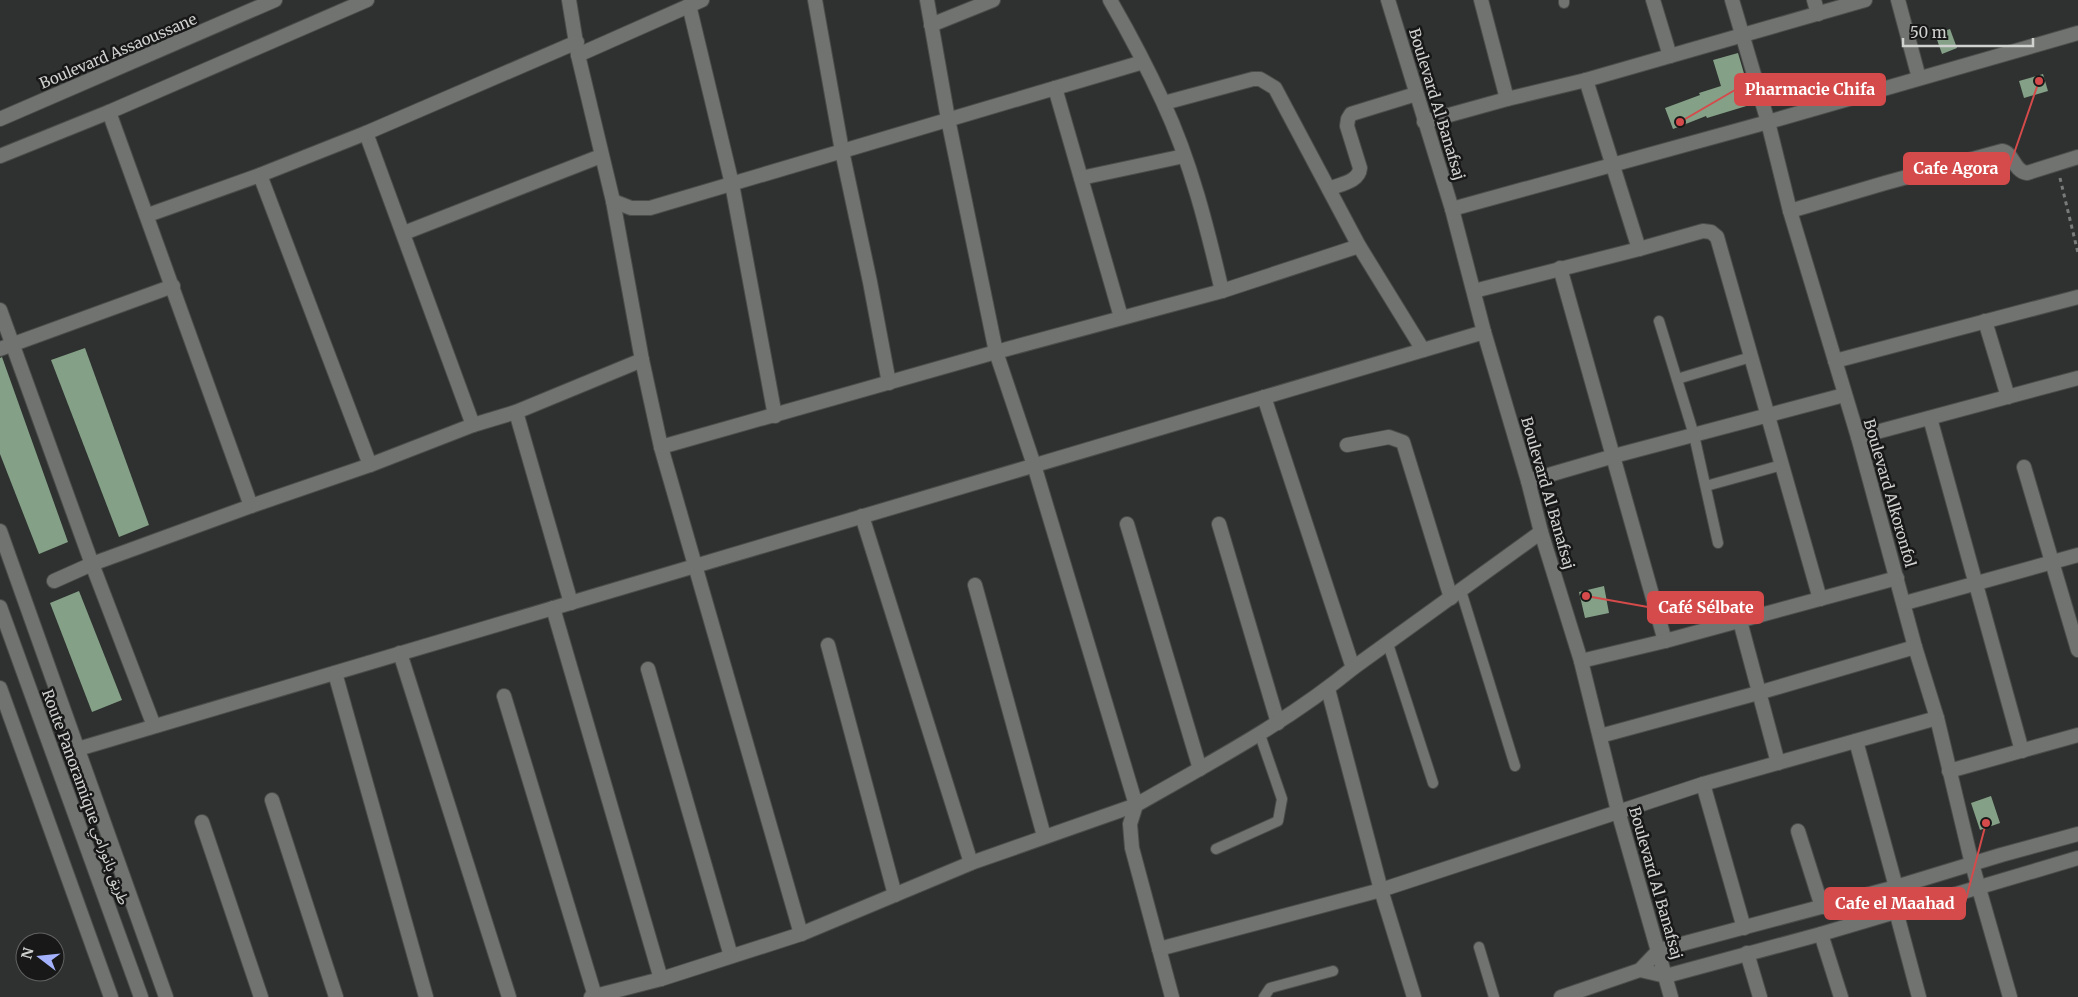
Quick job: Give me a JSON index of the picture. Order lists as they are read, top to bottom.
{
  "streets": {
    "street": [
      "Boulevard Assaoussane",
      "Boulevard Al Banafsaj",
      "Boulevard Alkoronfol",
      "Route Panoramique طريق بانورامي"
    ]
  },
  "places": [
    "Cafe Agora",
    "Pharmacie Chifa",
    "Café Sélbate",
    "Cafe el Maahad"
  ],
  "scale_bar": "50 m",
  "north": "left"
}
